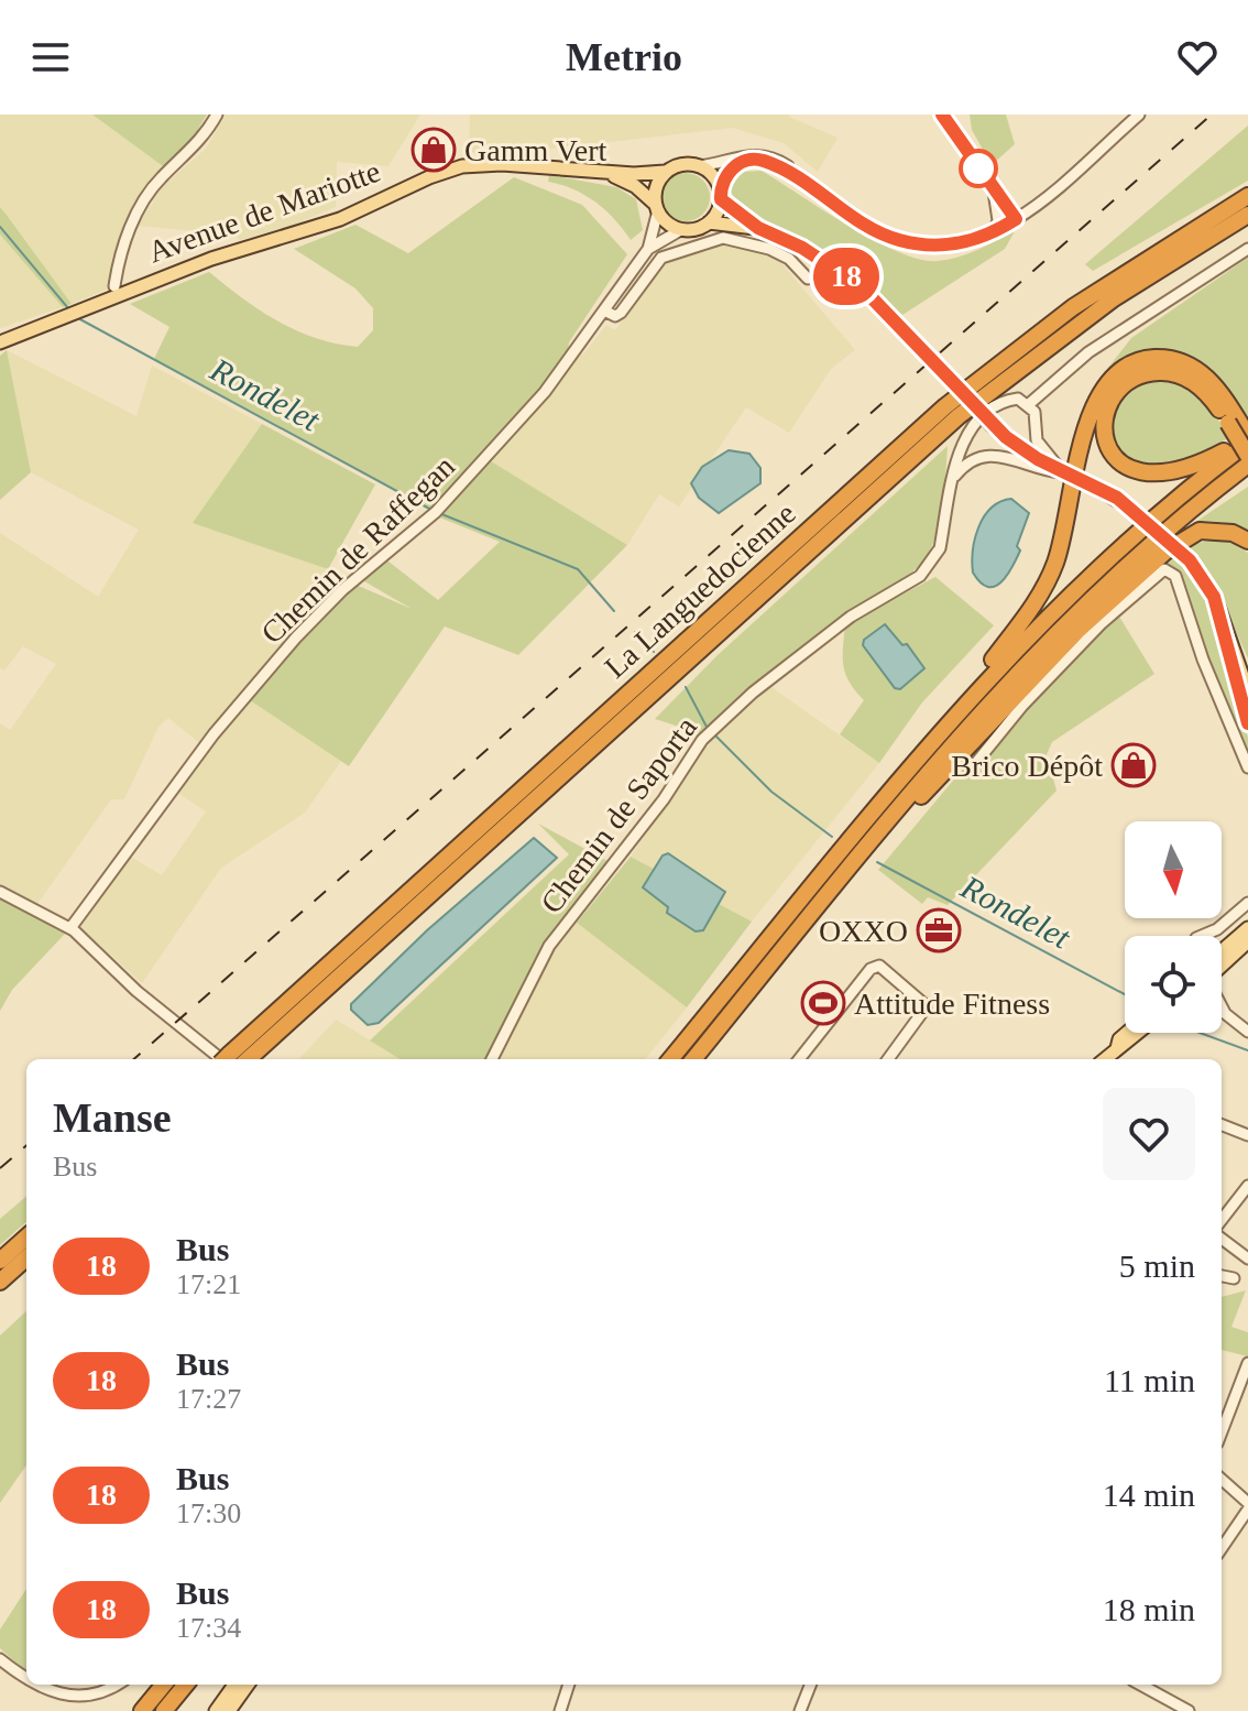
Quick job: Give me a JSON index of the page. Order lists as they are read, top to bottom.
{
  "streets": {
    "highway": ["La Languedocienne"],
    "main road": ["Avenue de Mariotte"],
    "street": ["Chemin de Raffegan", "Chemin de Saporta"]
  },
  "crossings": [
    ["Avenue de Mariotte", "Chemin de Raffegan"]
  ],
  "water": ["Rondelet"],
  "places": {
    "shop": ["Gamm Vert", "Brico Dépôt"],
    "office": ["OXXO"],
    "sports": ["Attitude Fitness"]
  },
  "lines": ["bus line 18"],
  "north": "bottom",
  "page": {
    "header": "Metrio",
    "on_map": "18",
    "heading": ["Manse", "Bus"],
    "list": [
      {
        "mark": "18",
        "name": "Bus",
        "note": "17:21",
        "value": "5 min"
      },
      {
        "mark": "18",
        "name": "Bus",
        "note": "17:27",
        "value": "11 min"
      },
      {
        "mark": "18",
        "name": "Bus",
        "note": "17:30",
        "value": "14 min"
      },
      {
        "mark": "18",
        "name": "Bus",
        "note": "17:34",
        "value": "18 min"
      }
    ]
  }
}
